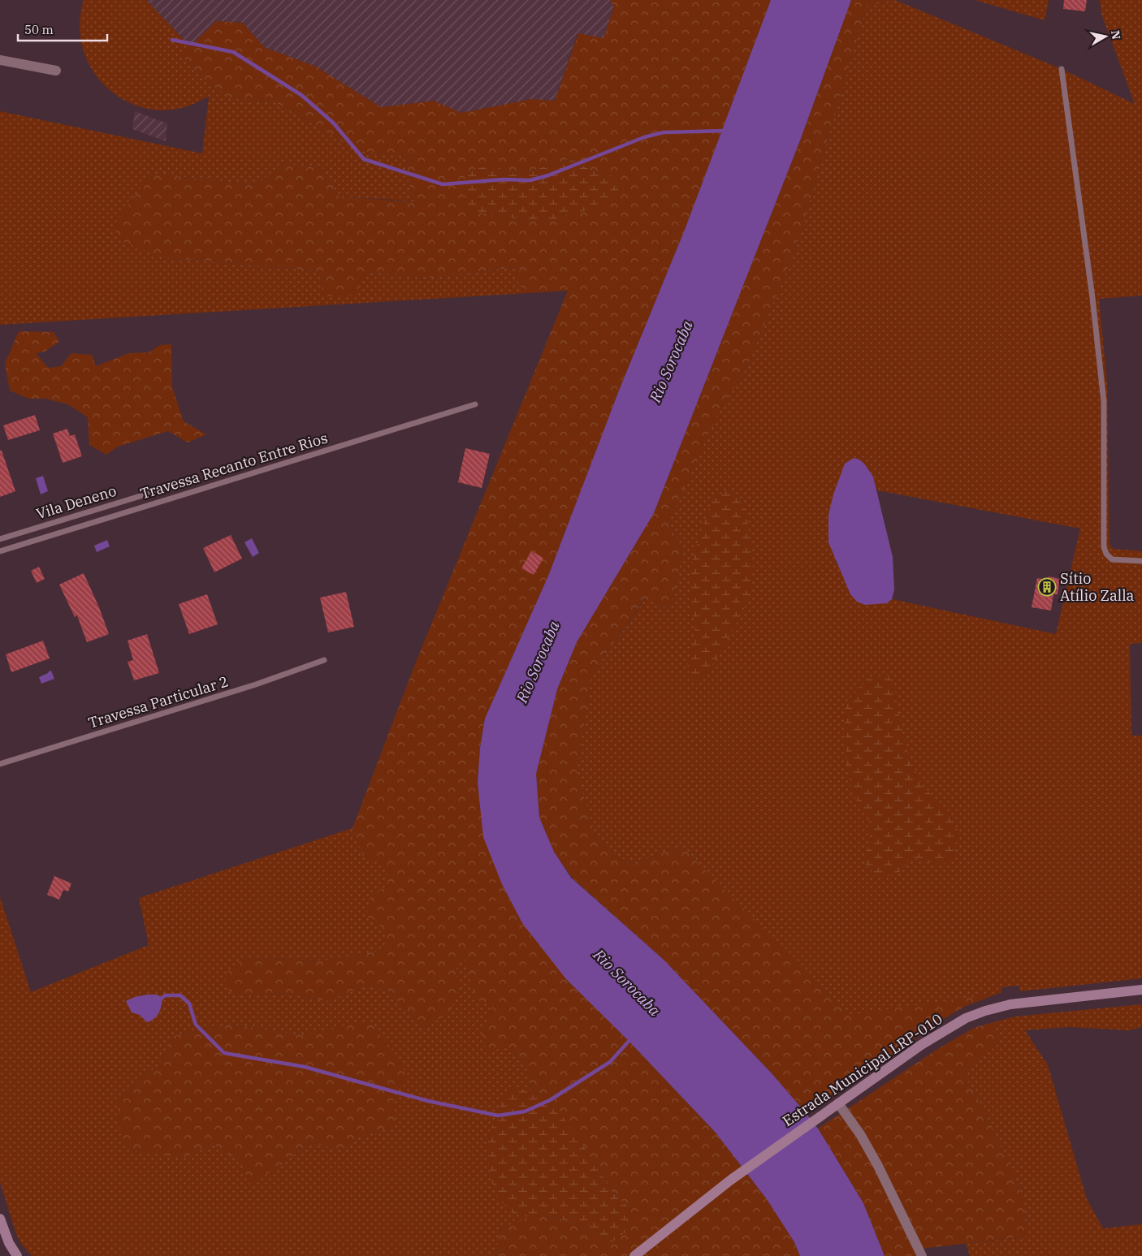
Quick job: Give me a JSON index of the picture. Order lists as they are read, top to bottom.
{
  "streets": {
    "street": ["Estrada Municipal LRP-010"],
    "lane": ["Travessa Recanto Entre Rios", "Vila Deneno", "Travessa Particular 2"]
  },
  "water": ["Rio Sorocaba"],
  "places": {
    "building": ["Sítio Atílio Zalla"]
  },
  "scale_bar": "50 m",
  "north": "right"
}
